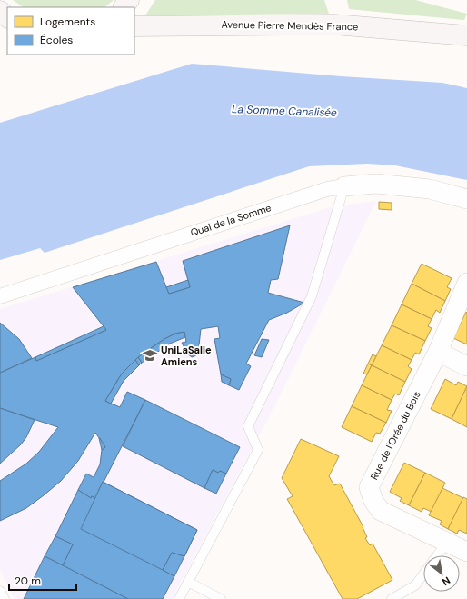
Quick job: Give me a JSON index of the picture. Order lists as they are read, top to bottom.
{
  "streets": {
    "main road": ["Avenue Pierre Mendès France"],
    "street": ["Quai de la Somme", "Rue de l'Orée du Bois"]
  },
  "water": ["La Somme Canalisée"],
  "places": {
    "school or university": ["UniLaSalle Amiens"]
  },
  "legend": ["Logements", "Écoles"],
  "scale_bar": "20 m",
  "north": "bottom right"
}
